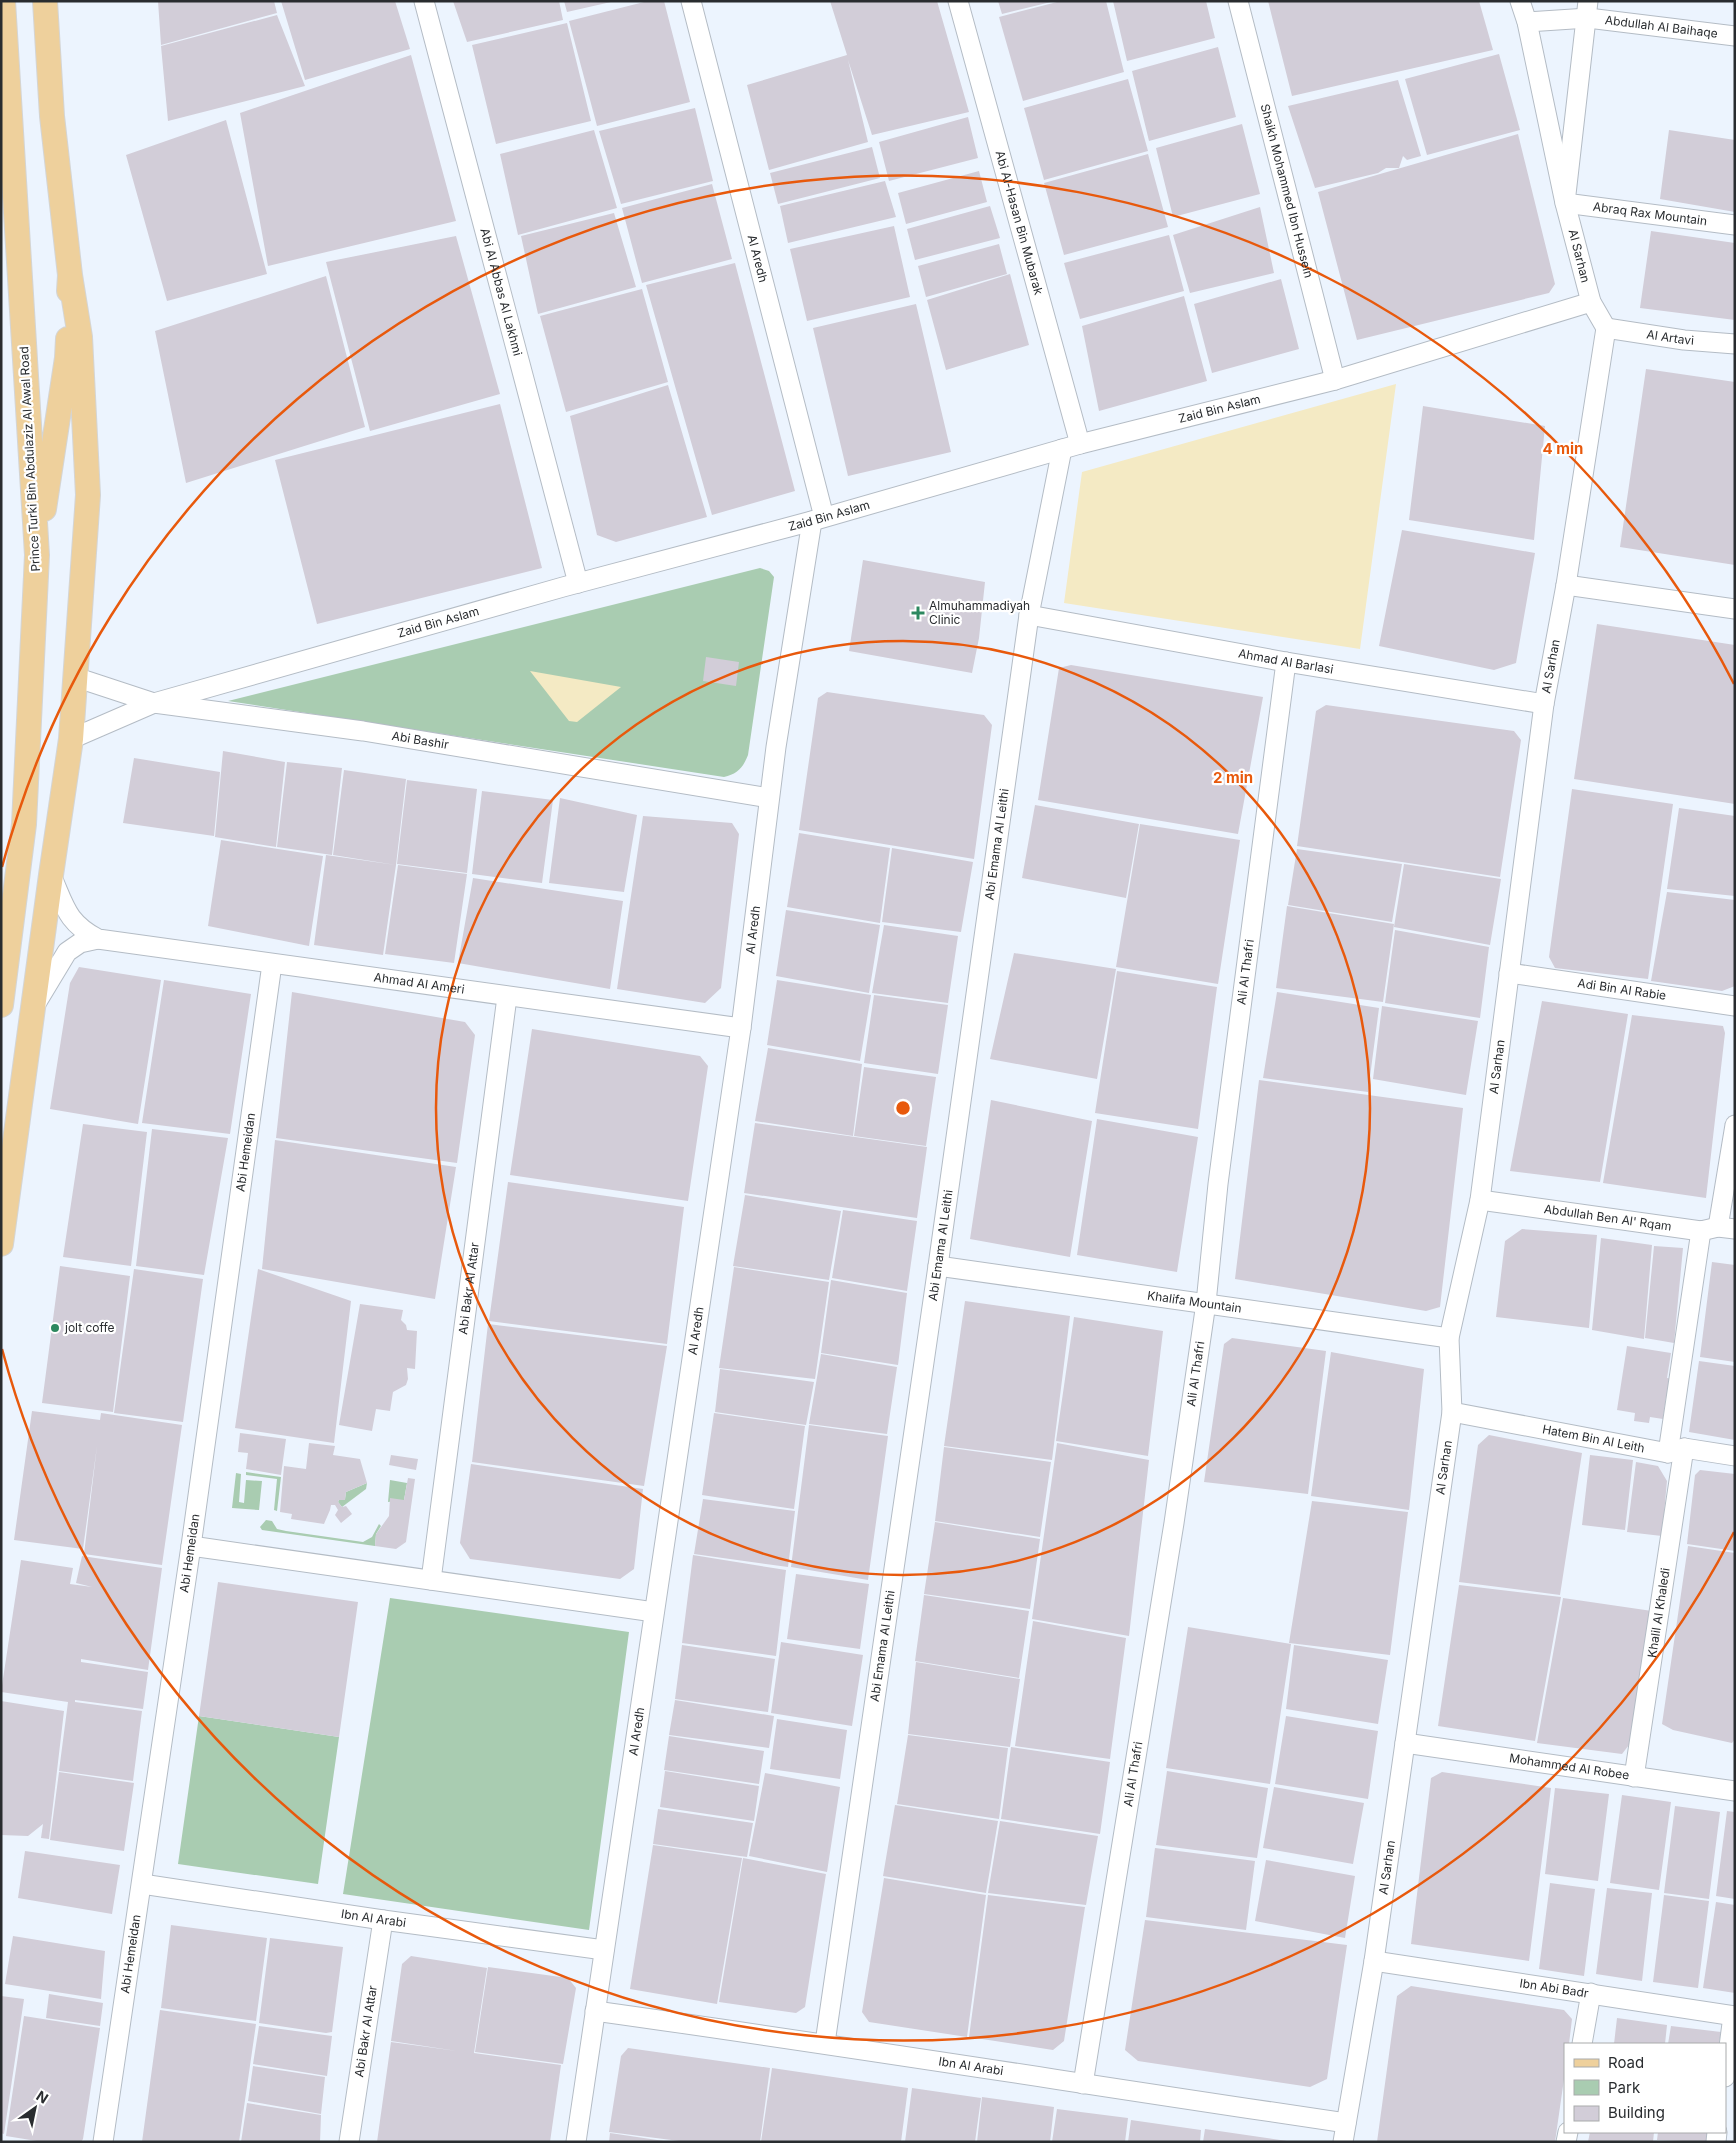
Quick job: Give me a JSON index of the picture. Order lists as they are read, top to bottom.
{
  "streets": {
    "main road": ["Prince Turki Bin Abdulaziz Al Awal Road"],
    "street": [
      "Abdullah Al Baihaqe",
      "Shaikh Mohammed Ibn Hussein",
      "Abraq Rax Mountain",
      "Abi Al-Hasan Bin Mubarak",
      "Al Sarhan",
      "Al Aredh",
      "Abi Al Abbas Al Lakhmi",
      "Al Artavi",
      "Zaid Bin Aslam",
      "Ahmad Al Barlasi",
      "Abi Bashir",
      "Abi Emama Al Leithi",
      "Ali Al Thafri",
      "Ahmad Al Ameri",
      "Adi Bin Al Rabie",
      "Abi Hemeidan",
      "Abdullah Ben Al' Rqam",
      "Abi Bakr Al Attar",
      "Khalifa Mountain",
      "Hatem Bin Al Leith",
      "Khalil Al Khaledi",
      "Mohammed Al Robee",
      "Ibn Al Arabi",
      "Ibn Abi Badr"
    ]
  },
  "crossings": [
    ["Abdullah Al Baihaqe", "Al Sarhan"],
    ["Shaikh Mohammed Ibn Hussein", "Zaid Bin Aslam"],
    ["Abraq Rax Mountain", "Al Sarhan"],
    ["Abi Al-Hasan Bin Mubarak", "Zaid Bin Aslam"],
    ["Al Sarhan", "Al Artavi"],
    ["Al Sarhan", "Zaid Bin Aslam"],
    ["Al Sarhan", "Ahmad Al Barlasi"],
    ["Al Sarhan", "Adi Bin Al Rabie"],
    ["Al Sarhan", "Abdullah Ben Al' Rqam"],
    ["Al Sarhan", "Khalifa Mountain"],
    ["Al Sarhan", "Hatem Bin Al Leith"],
    ["Al Sarhan", "Mohammed Al Robee"],
    ["Al Sarhan", "Ibn Al Arabi"],
    ["Al Sarhan", "Ibn Abi Badr"],
    ["Al Aredh", "Zaid Bin Aslam"],
    ["Al Aredh", "Abi Bashir"],
    ["Al Aredh", "Ahmad Al Ameri"],
    ["Al Aredh", "Ibn Al Arabi"],
    ["Abi Al Abbas Al Lakhmi", "Zaid Bin Aslam"],
    ["Zaid Bin Aslam", "Abi Bashir"],
    ["Zaid Bin Aslam", "Abi Emama Al Leithi"],
    ["Ahmad Al Barlasi", "Abi Emama Al Leithi"],
    ["Ahmad Al Barlasi", "Ali Al Thafri"],
    ["Abi Emama Al Leithi", "Khalifa Mountain"],
    ["Abi Emama Al Leithi", "Ibn Al Arabi"],
    ["Ali Al Thafri", "Khalifa Mountain"],
    ["Ali Al Thafri", "Ibn Al Arabi"],
    ["Ahmad Al Ameri", "Abi Hemeidan"],
    ["Ahmad Al Ameri", "Abi Bakr Al Attar"],
    ["Abi Hemeidan", "Ibn Al Arabi"],
    ["Abdullah Ben Al' Rqam", "Khalil Al Khaledi"],
    ["Abi Bakr Al Attar", "Ibn Al Arabi"],
    ["Hatem Bin Al Leith", "Khalil Al Khaledi"],
    ["Khalil Al Khaledi", "Mohammed Al Robee"]
  ],
  "places": {
    "health": ["Almuhammadiyah Clinic"],
    "other": ["jolt coffe"]
  },
  "legend": ["Road", "Park", "Building"],
  "north": "top right",
  "rings": ["4 min", "2 min"]
}
